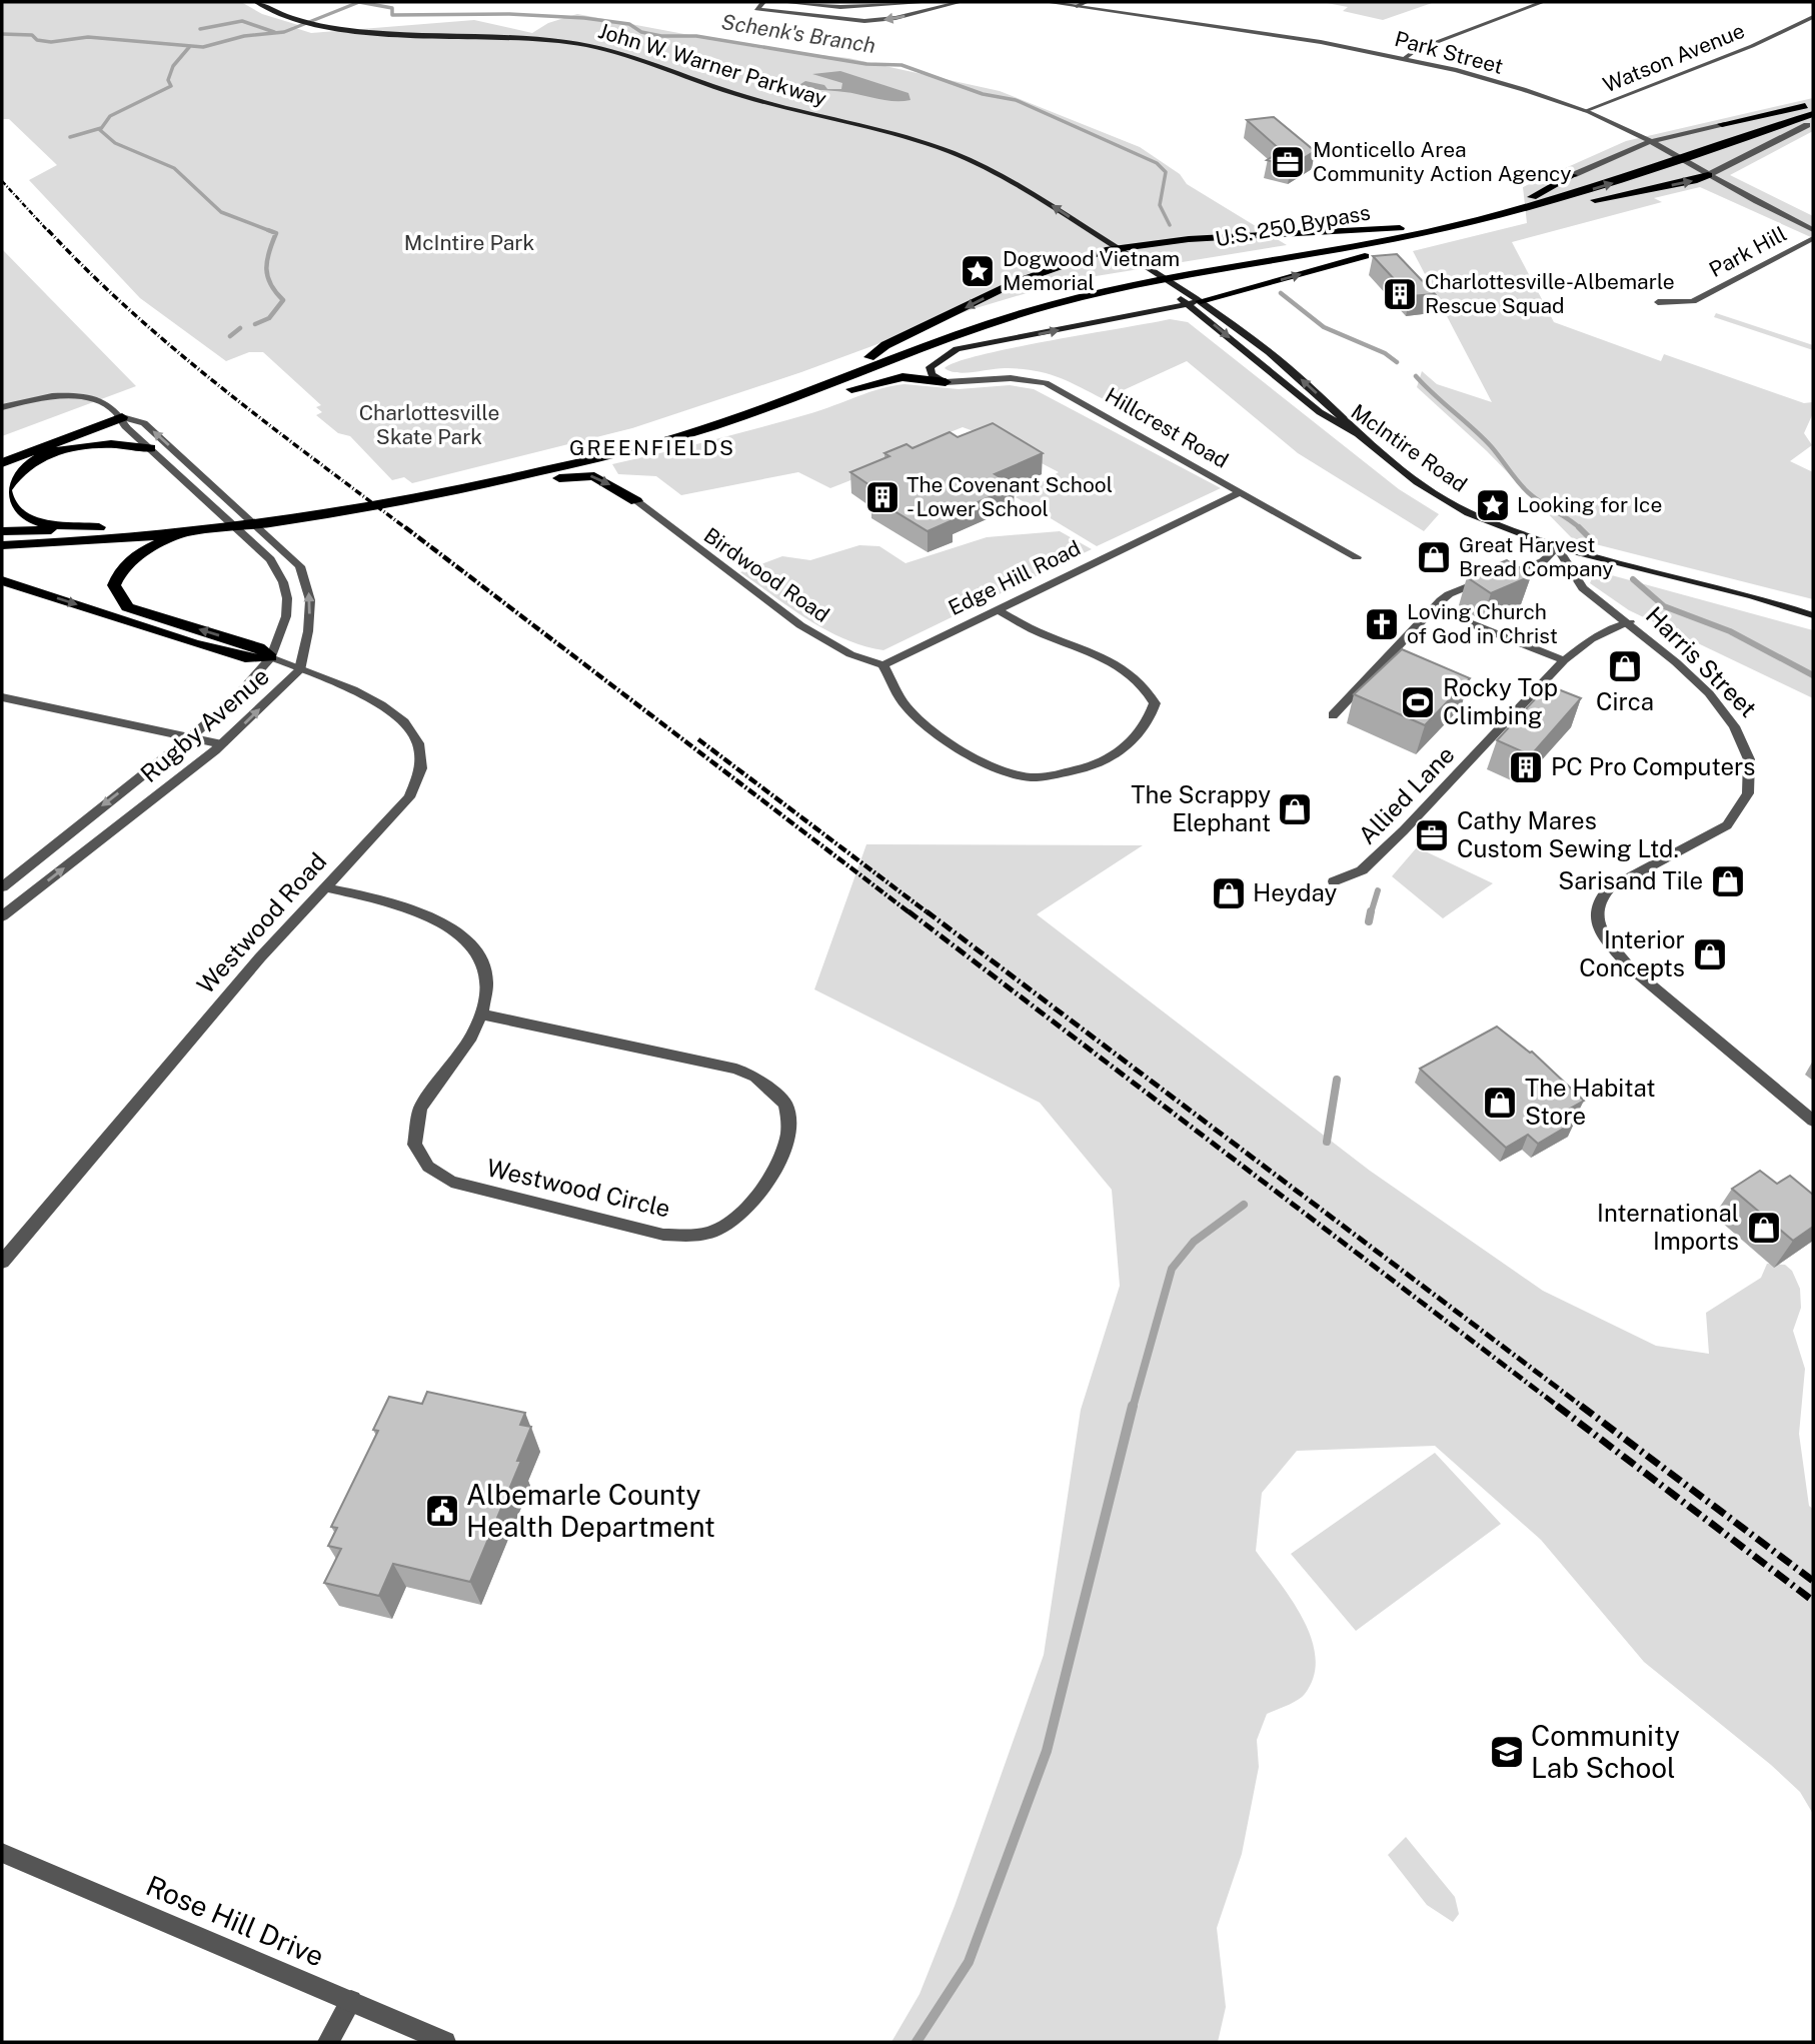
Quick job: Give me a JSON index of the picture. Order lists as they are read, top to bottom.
{
  "streets": {
    "highway": ["U.S. 250 Bypass"],
    "main road": ["John W. Warner Parkway", "McIntire Road"],
    "street": [
      "Park Street",
      "Watson Avenue",
      "Park Hill",
      "Hillcrest Road",
      "Birdwood Road",
      "Edge Hill Road",
      "Harris Street",
      "Rugby Avenue",
      "Allied Lane",
      "Westwood Road",
      "Westwood Circle",
      "Rose Hill Drive"
    ]
  },
  "crossings": [
    ["Park Street", "Watson Avenue"],
    ["John W. Warner Parkway", "McIntire Road"],
    ["Hillcrest Road", "Edge Hill Road"],
    ["McIntire Road", "Harris Street"],
    ["Birdwood Road", "Edge Hill Road"],
    ["Harris Street", "Allied Lane"],
    ["Rugby Avenue", "Westwood Road"],
    ["Westwood Road", "Westwood Circle"]
  ],
  "districts": ["GREENFIELDS"],
  "water": ["Schenk's Branch"],
  "parks": ["McIntire Park", "Charlottesville Skate Park"],
  "places": {
    "office": ["Monticello Area Community Action Agency", "Cathy Mares Custom Sewing Ltd."],
    "place": ["Dogwood Vietnam Memorial", "Looking for Ice"],
    "building": ["Charlottesville-Albemarle Rescue Squad", "The Covenant School - Lower School", "PC Pro Computers"],
    "shop": [
      "Great Harvest Bread Company",
      "Circa",
      "The Scrappy Elephant",
      "Sarisand Tile",
      "Heyday",
      "Interior Concepts",
      "The Habitat Store",
      "International Imports"
    ],
    "church": ["Loving Church of God in Christ"],
    "sports": ["Rocky Top Climbing"],
    "public building": ["Albemarle County Health Department"],
    "school or university": ["Community Lab School"]
  }
}
